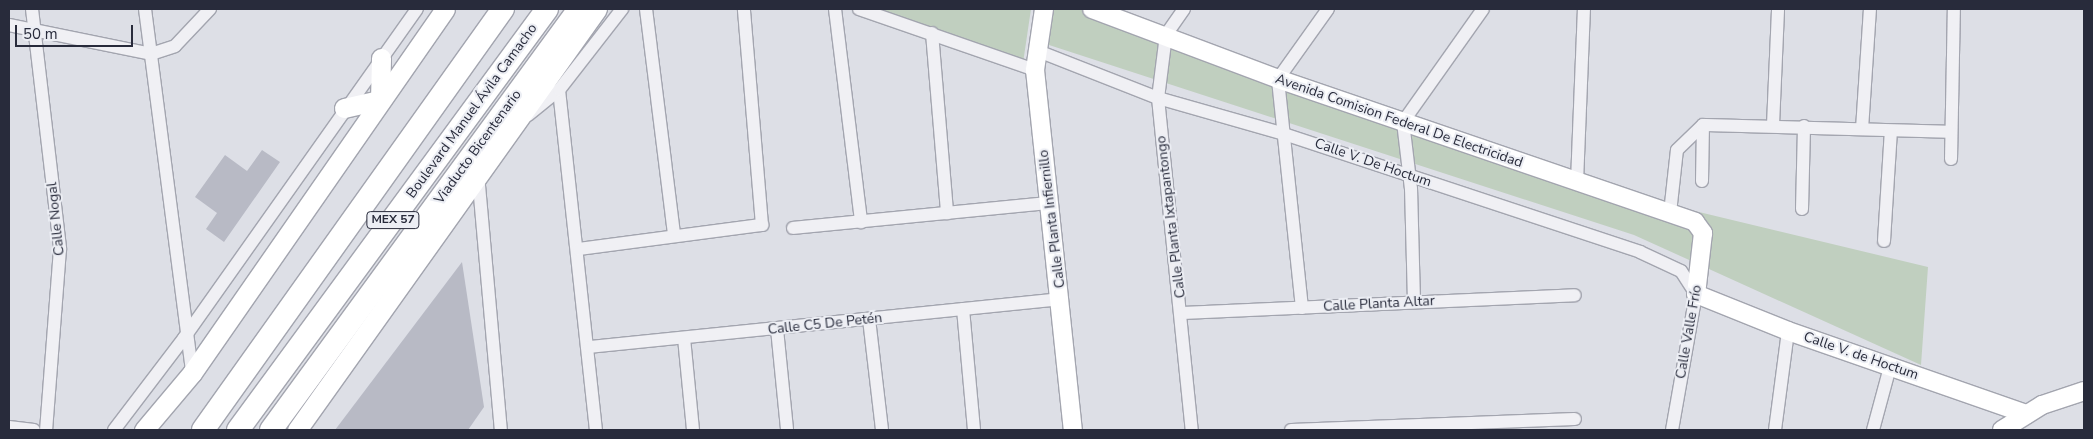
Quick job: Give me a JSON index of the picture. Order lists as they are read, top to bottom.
{
  "streets": {
    "highway": ["Boulevard Manuel Ávila Camacho", "Viaducto Bicentenario", "MEX 57"],
    "main road": [
      "Avenida Comision Federal De Electricidad",
      "Calle Planta Infiernillo",
      "Calle Valle Frío",
      "Calle V. de Hoctum"
    ],
    "street": [
      "Calle V. De Hoctum",
      "Calle Planta Ixtapantongo",
      "Calle Nogal",
      "Calle Planta Altar",
      "Calle C5 De Petén"
    ]
  },
  "crossings": [
    ["Avenida Comision Federal De Electricidad", "Calle Planta Ixtapantongo"],
    ["Avenida Comision Federal De Electricidad", "Calle Valle Frío"],
    ["Calle V. De Hoctum", "Calle Planta Ixtapantongo"],
    ["Calle V. De Hoctum", "Calle Planta Infiernillo"],
    ["Calle V. De Hoctum", "Calle Valle Frío"],
    ["Calle V. De Hoctum", "Calle V. de Hoctum"],
    ["Calle Planta Ixtapantongo", "Calle Planta Altar"],
    ["Calle Planta Infiernillo", "Calle C5 De Petén"],
    ["Calle Valle Frío", "Calle V. de Hoctum"]
  ],
  "scale_bar": "50 m"
}
